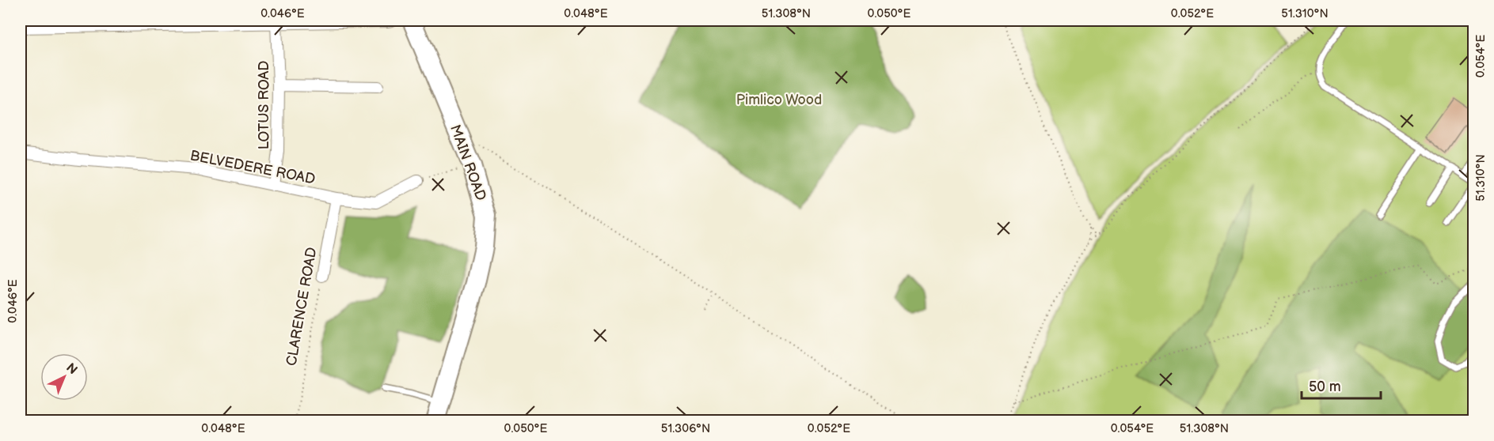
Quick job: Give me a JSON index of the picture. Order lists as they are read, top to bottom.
{
  "streets": {
    "main road": ["MAIN ROAD"],
    "street": ["LOTUS ROAD", "BELVEDERE ROAD", "CLARENCE ROAD"]
  },
  "crossings": [
    ["LOTUS ROAD", "BELVEDERE ROAD"],
    ["BELVEDERE ROAD", "CLARENCE ROAD"]
  ],
  "parks": ["Pimlico Wood"],
  "scale_bar": "50 m",
  "north": "top right",
  "coordinates": [
    "0.046°E",
    "0.048°E",
    "51.308°N",
    "0.050°E",
    "0.052°E",
    "51.310°N",
    "0.054°E",
    "51.306°N"
  ]
}
